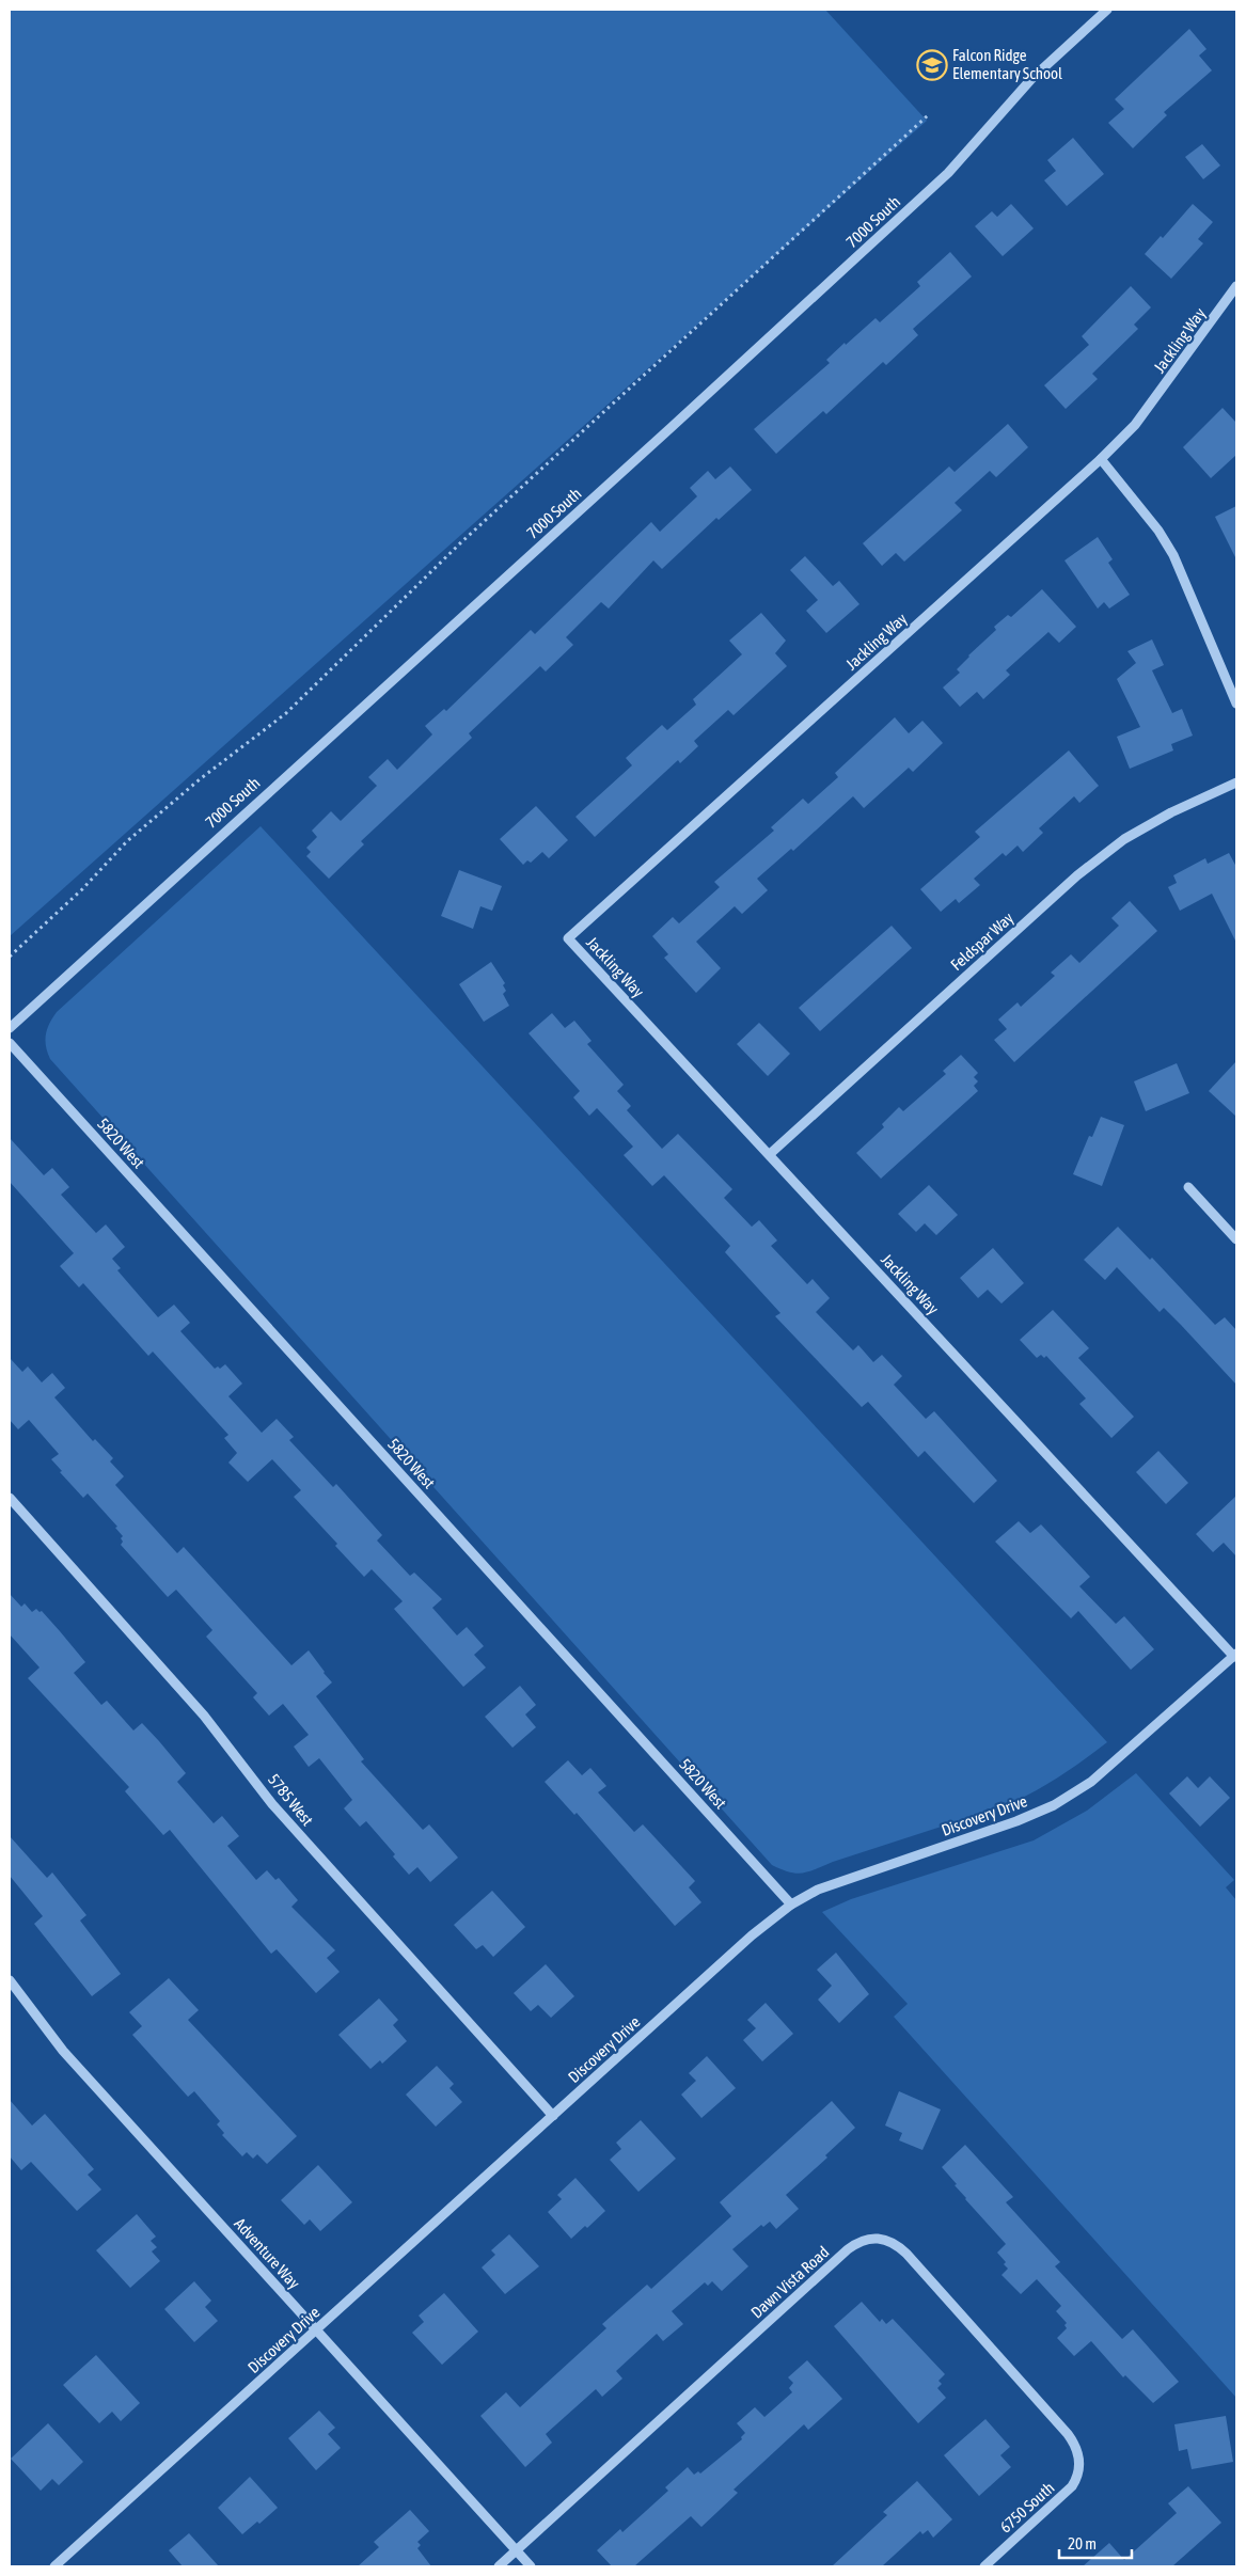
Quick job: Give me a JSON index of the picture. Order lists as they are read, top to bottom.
{
  "streets": {
    "street": [
      "7000 South",
      "Jackling Way",
      "Feldspar Way",
      "5820 West",
      "5785 West",
      "Discovery Drive",
      "Adventure Way",
      "Dawn Vista Road",
      "6750 South"
    ]
  },
  "crossings": [
    ["Jackling Way", "Feldspar Way"],
    ["Jackling Way", "Discovery Drive"],
    ["5820 West", "Discovery Drive"],
    ["5785 West", "Discovery Drive"],
    ["Discovery Drive", "Adventure Way"],
    ["Adventure Way", "Dawn Vista Road"],
    ["Dawn Vista Road", "6750 South"]
  ],
  "places": {
    "school or university": ["Falcon Ridge Elementary School"]
  },
  "scale_bar": "20 m"
}
